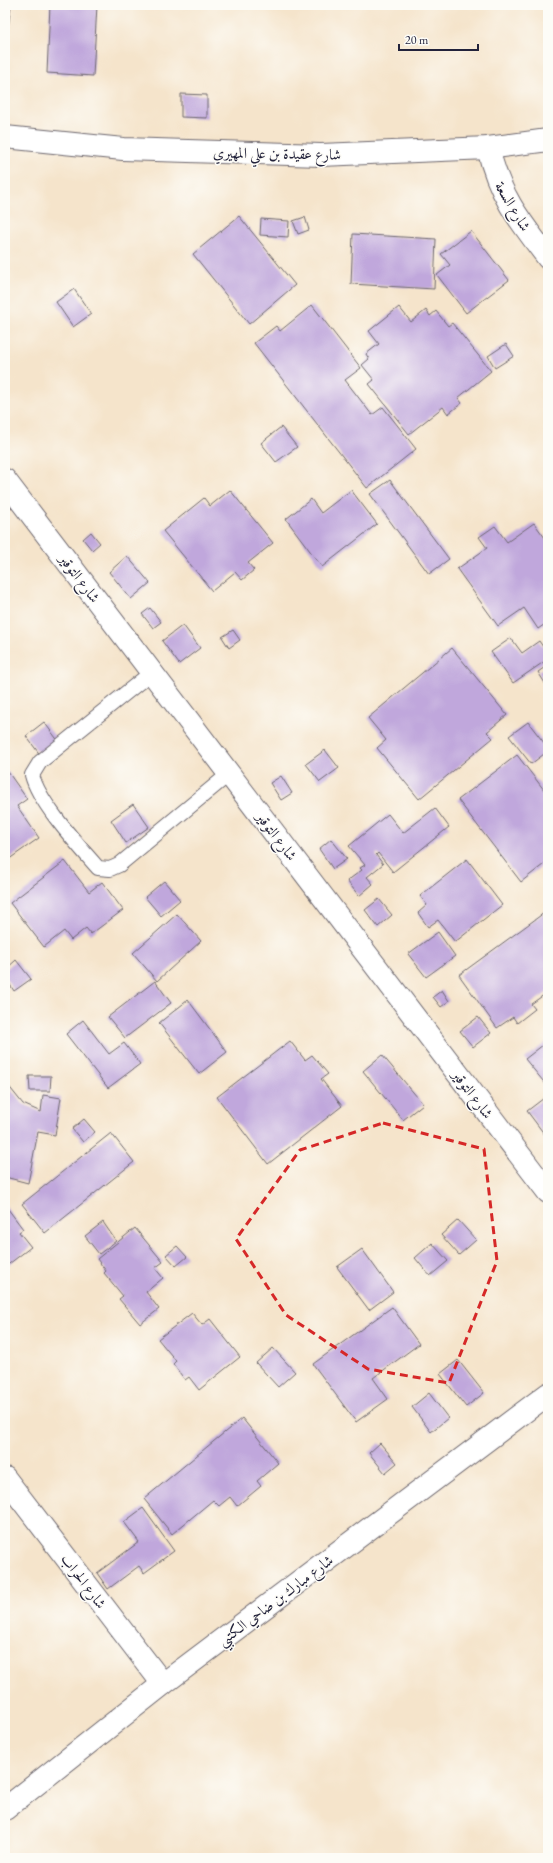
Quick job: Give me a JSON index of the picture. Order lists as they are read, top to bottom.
{
  "streets": {
    "street": [
      "شارع عقيدة بن علي المهيري",
      "شارع السعة",
      "شارع التوقير",
      "شارع الحراب",
      "شارع مبارك بن ضاحي الكتبي"
    ]
  },
  "crossings": [
    ["شارع عقيدة بن علي المهيري", "شارع السعة"],
    ["شارع الحراب", "شارع مبارك بن ضاحي الكتبي"]
  ],
  "scale_bar": "20 m"
}
